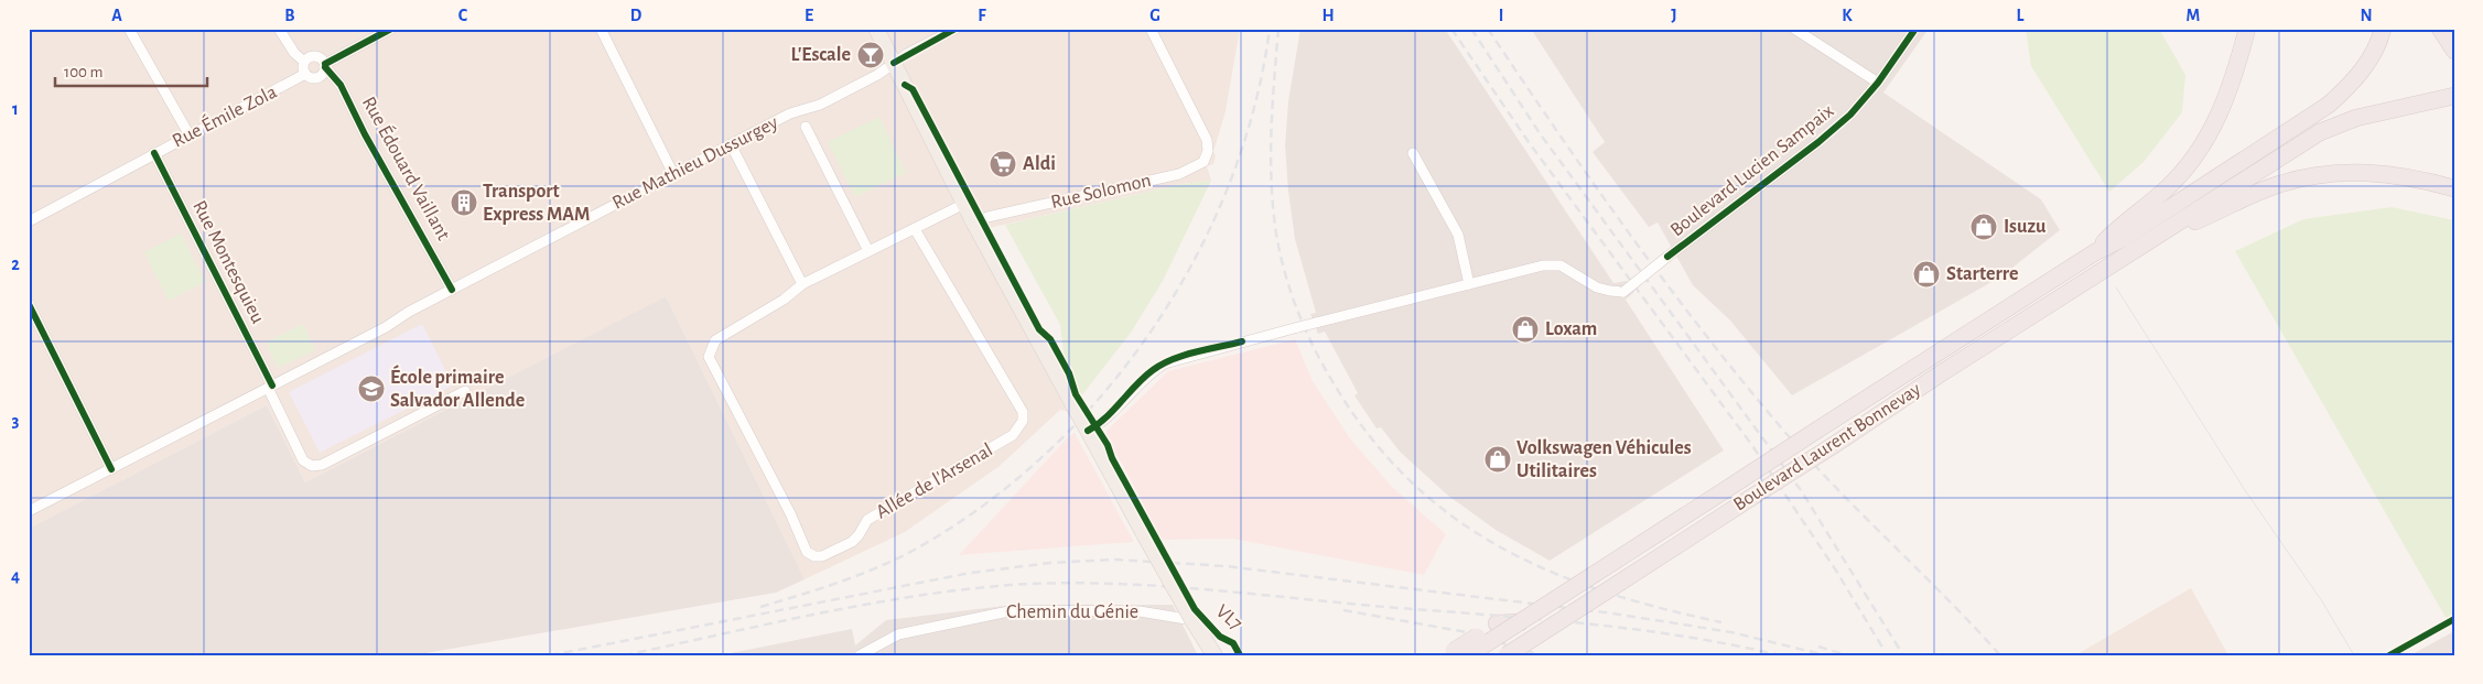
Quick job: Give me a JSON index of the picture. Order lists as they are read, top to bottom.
{
  "streets": {
    "highway": ["Boulevard Laurent Bonnevay"],
    "street": [
      "Rue Émile Zola",
      "Rue Mathieu Dussurgey",
      "Rue Édouard Vaillant",
      "Boulevard Lucien Sampaix",
      "Rue Solomon",
      "Rue Montesquieu",
      "Allée de l'Arsenal",
      "Chemin du Génie"
    ],
    "cycle path": ["VL7"]
  },
  "crossings": [
    ["Rue Émile Zola", "Rue Édouard Vaillant"],
    ["Rue Émile Zola", "Rue Montesquieu"],
    ["Rue Mathieu Dussurgey", "Rue Édouard Vaillant"],
    ["Rue Mathieu Dussurgey", "Rue Montesquieu"]
  ],
  "places": {
    "bar": ["L'Escale"],
    "supermarket": ["Aldi"],
    "building": ["Transport Express MAM"],
    "shop": [
      "Isuzu",
      "Starterre",
      "Loxam",
      "Volkswagen Véhicules Utilitaires"
    ],
    "school or university": ["École primaire Salvador Allende"]
  },
  "scale_bar": "100 m",
  "grid": {
    "columns": [
      "A",
      "B",
      "C",
      "D",
      "E",
      "F",
      "G",
      "H",
      "I",
      "J",
      "K",
      "L",
      "M",
      "N"
    ],
    "rows": [
      "1",
      "2",
      "3",
      "4"
    ]
  }
}
